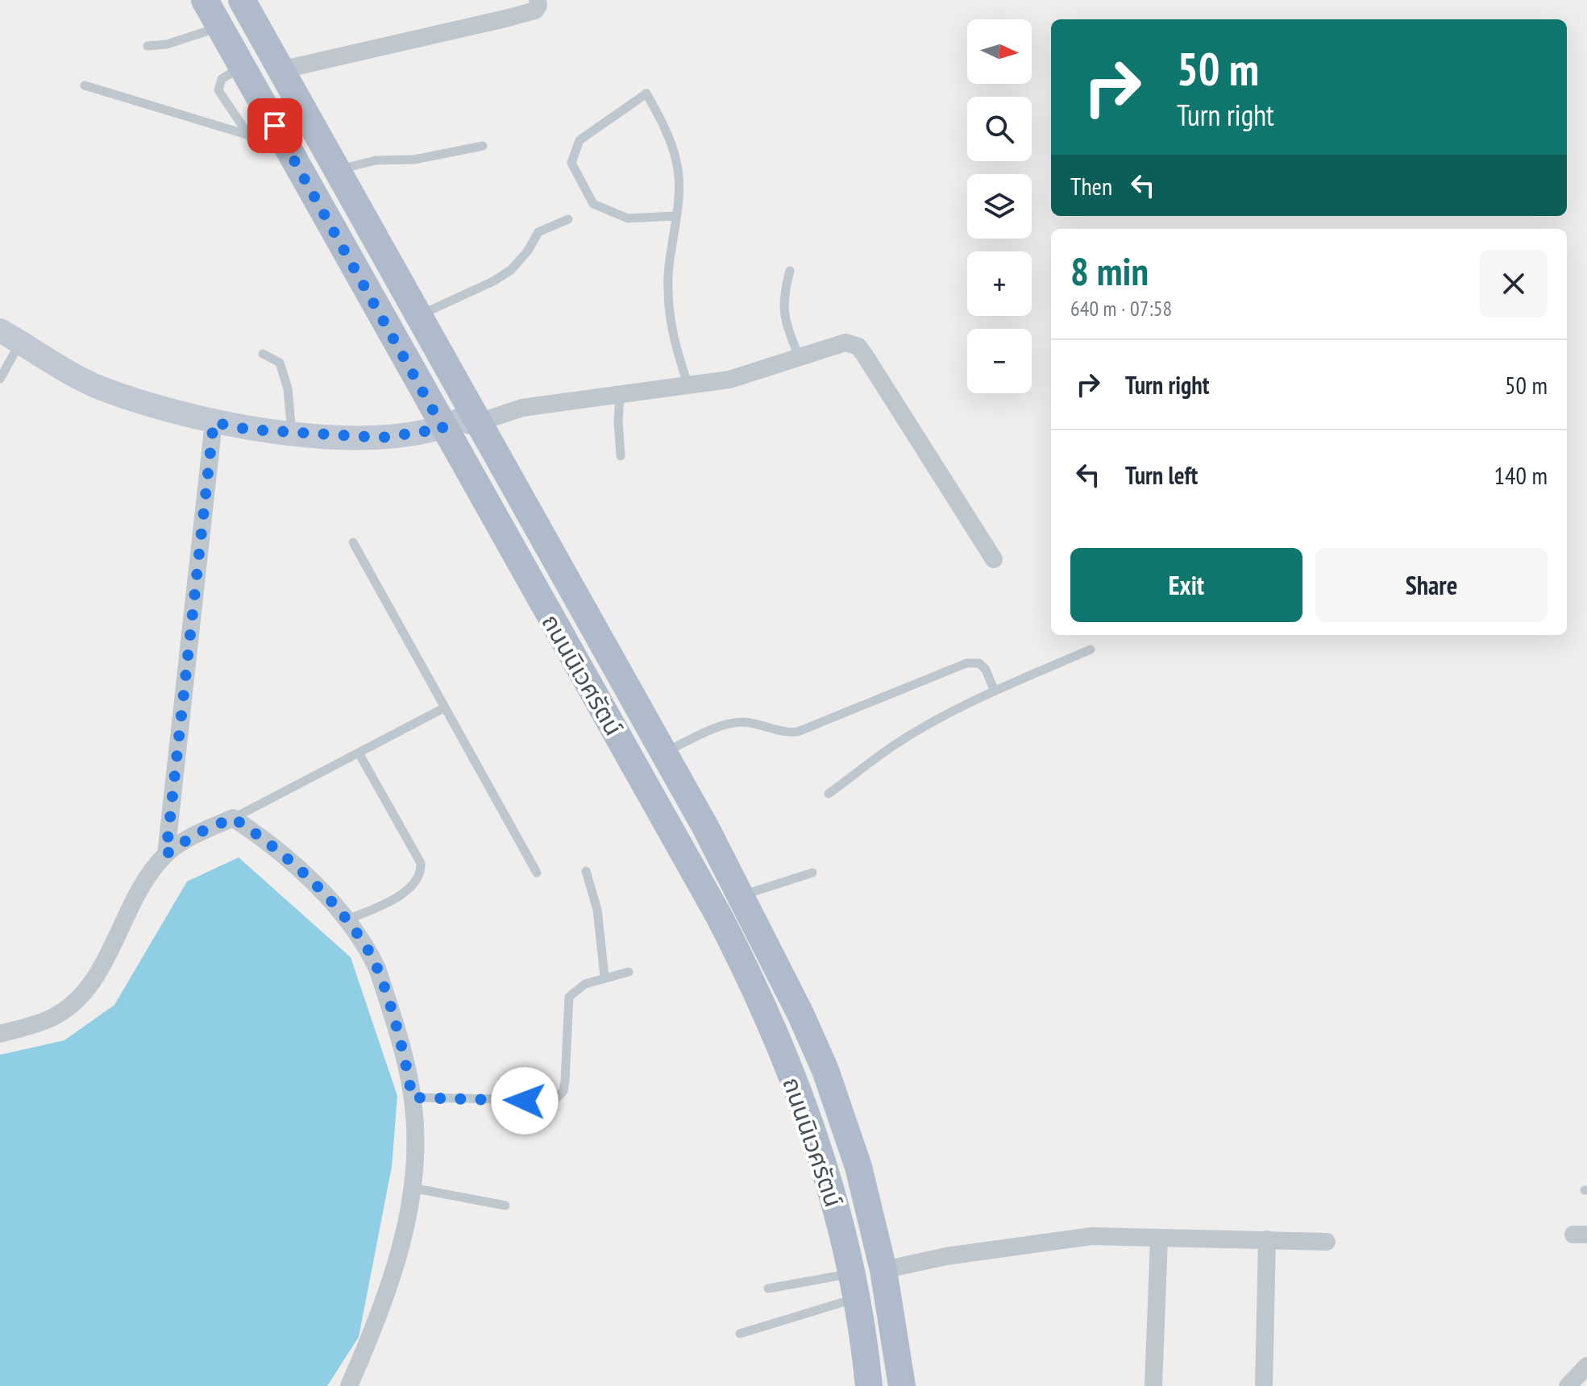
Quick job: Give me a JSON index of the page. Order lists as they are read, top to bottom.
{
  "streets": {
    "main road": ["ถนนนิเวศรัตน์"]
  },
  "north": "right",
  "page": {
    "map_buttons": ["+", "−"],
    "turn": ["50 m", "Turn right"],
    "then": "Then",
    "heading": ["8 min", "640 m · 07:58"],
    "list": [
      {
        "name": "Turn right",
        "value": "50 m"
      },
      {
        "name": "Turn left",
        "value": "140 m"
      }
    ],
    "buttons": ["Exit", "Share"]
  }
}
